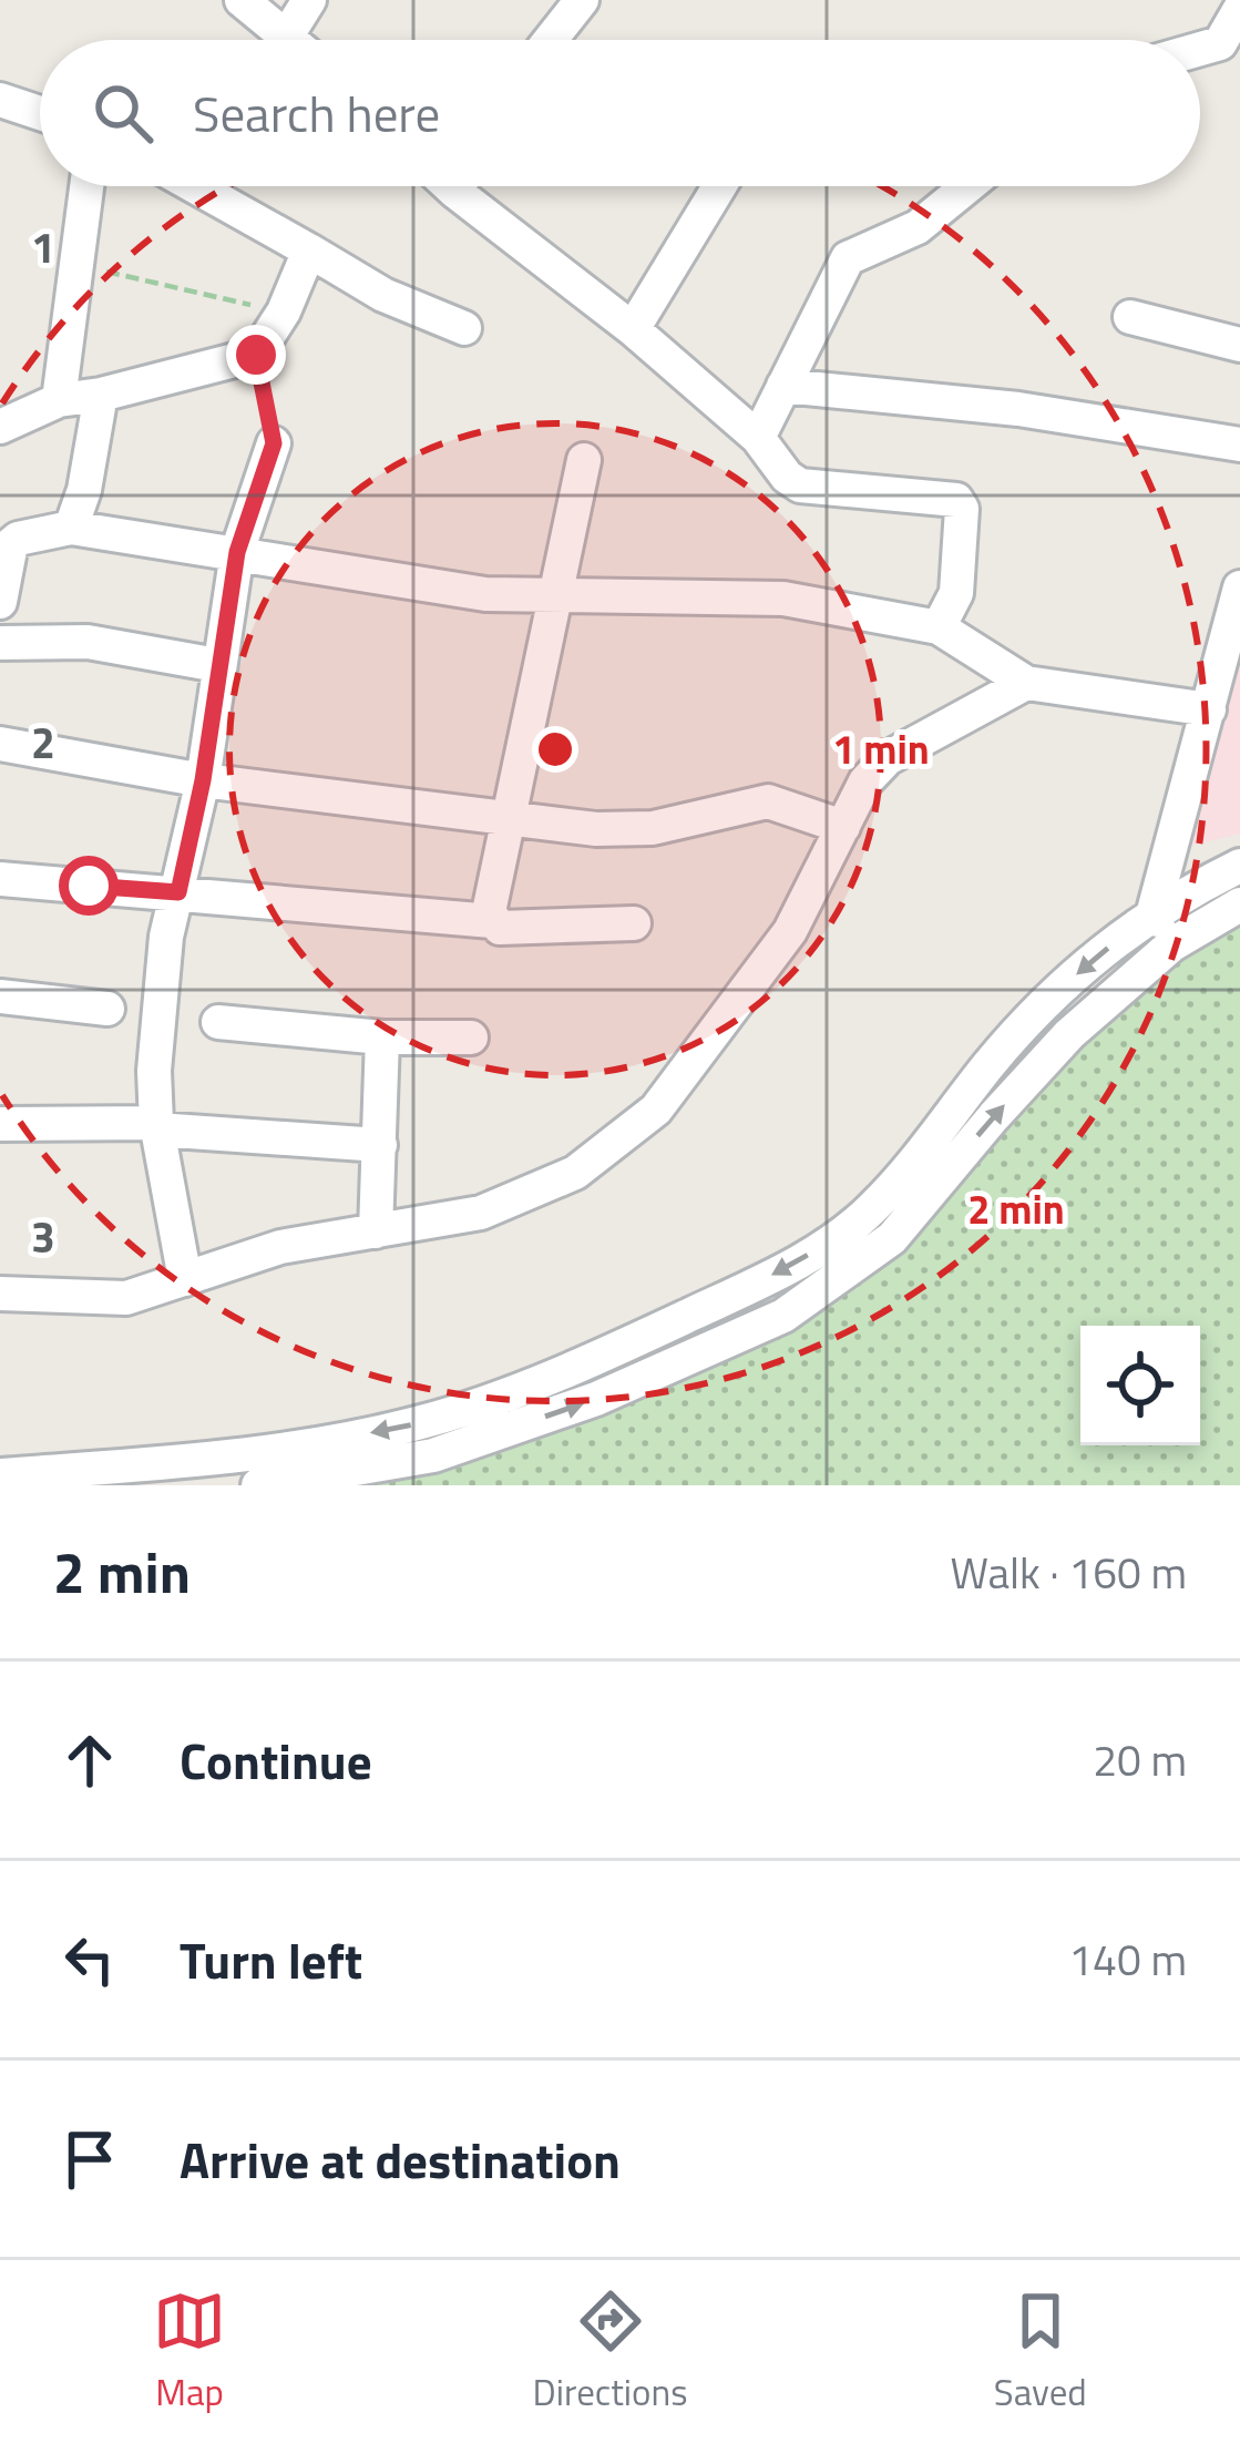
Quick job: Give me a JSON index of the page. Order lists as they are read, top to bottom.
{
  "page": {
    "search": "Search here",
    "heading": ["2 min", "Walk · 160 m"],
    "list": [
      ["Continue", "20 m"],
      ["Turn left", "140 m"],
      "Arrive at destination"
    ],
    "nav": ["Map", "Directions", "Saved"]
  },
  "grid": {
    "rows": ["1", "2", "3"]
  },
  "rings": ["1 min", "2 min"]
}
